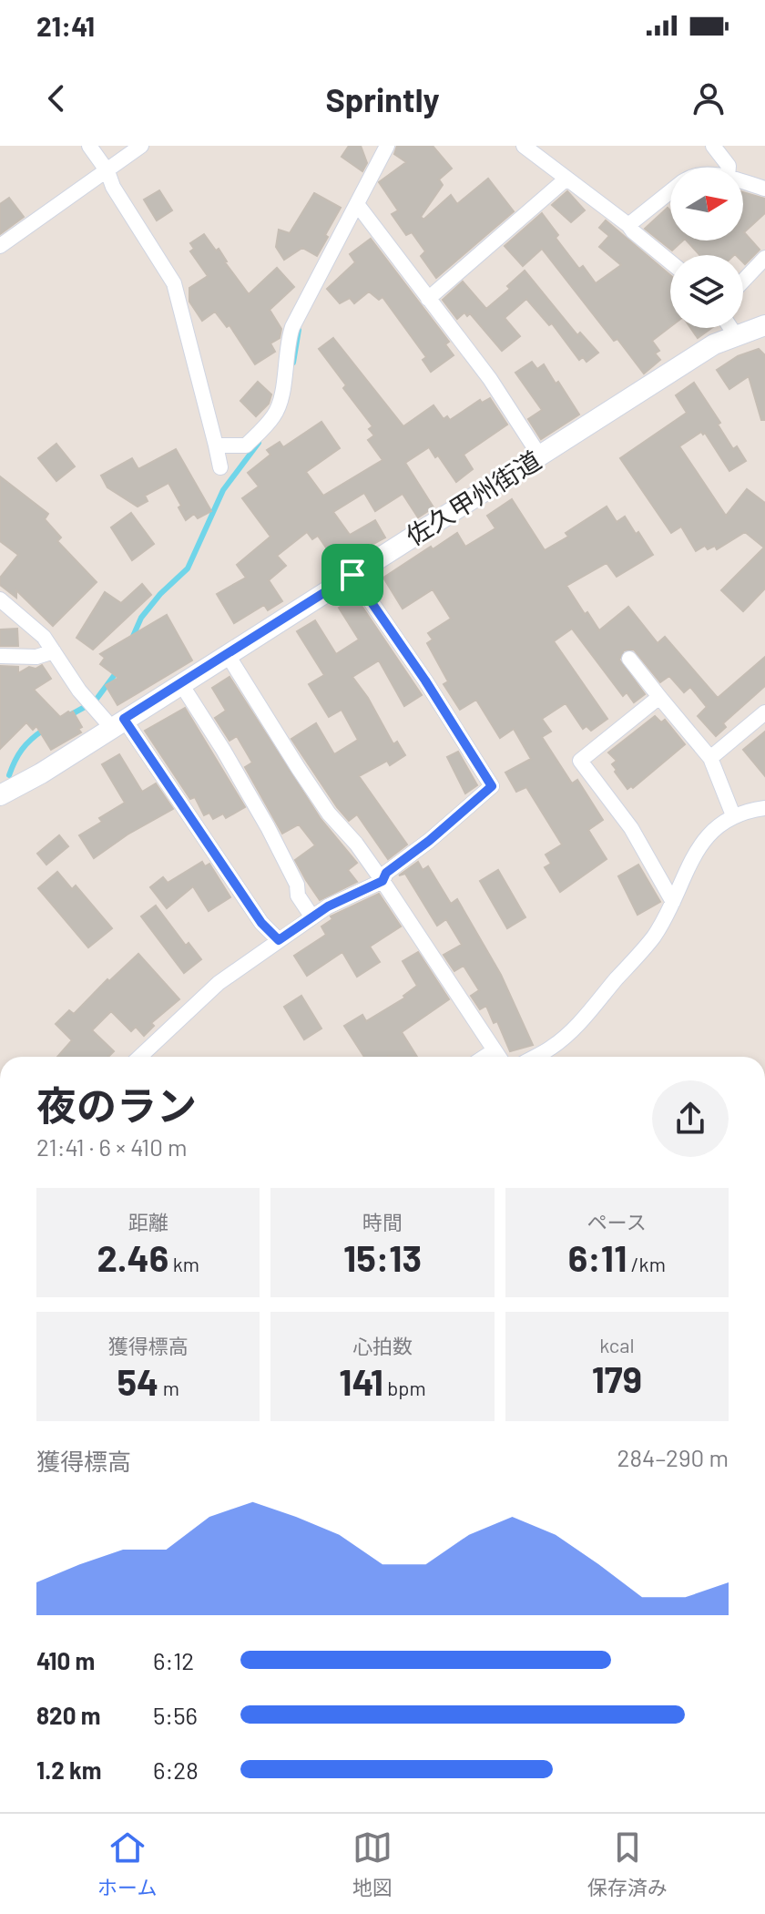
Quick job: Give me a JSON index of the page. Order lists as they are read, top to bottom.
{
  "streets": {
    "street": ["佐久甲州街道"]
  },
  "north": "right",
  "page": {
    "status": "21:41",
    "header": "Sprintly",
    "heading": ["夜のラン", "21:41 · 6 × 410 m"],
    "stats": [
      ["距離", "2.46 km"],
      ["時間", "15:13"],
      ["ペース", "6:11 /km"],
      ["獲得標高", "54 m"],
      ["心拍数", "141 bpm"],
      ["kcal", "179"]
    ],
    "chart": ["獲得標高", "284–290 m"],
    "list": [
      {
        "name": "410 m",
        "note": "6:12"
      },
      {
        "name": "820 m",
        "note": "5:56"
      },
      {
        "name": "1.2 km",
        "note": "6:28"
      }
    ],
    "tabs": ["ホーム", "地図", "保存済み"]
  }
}
